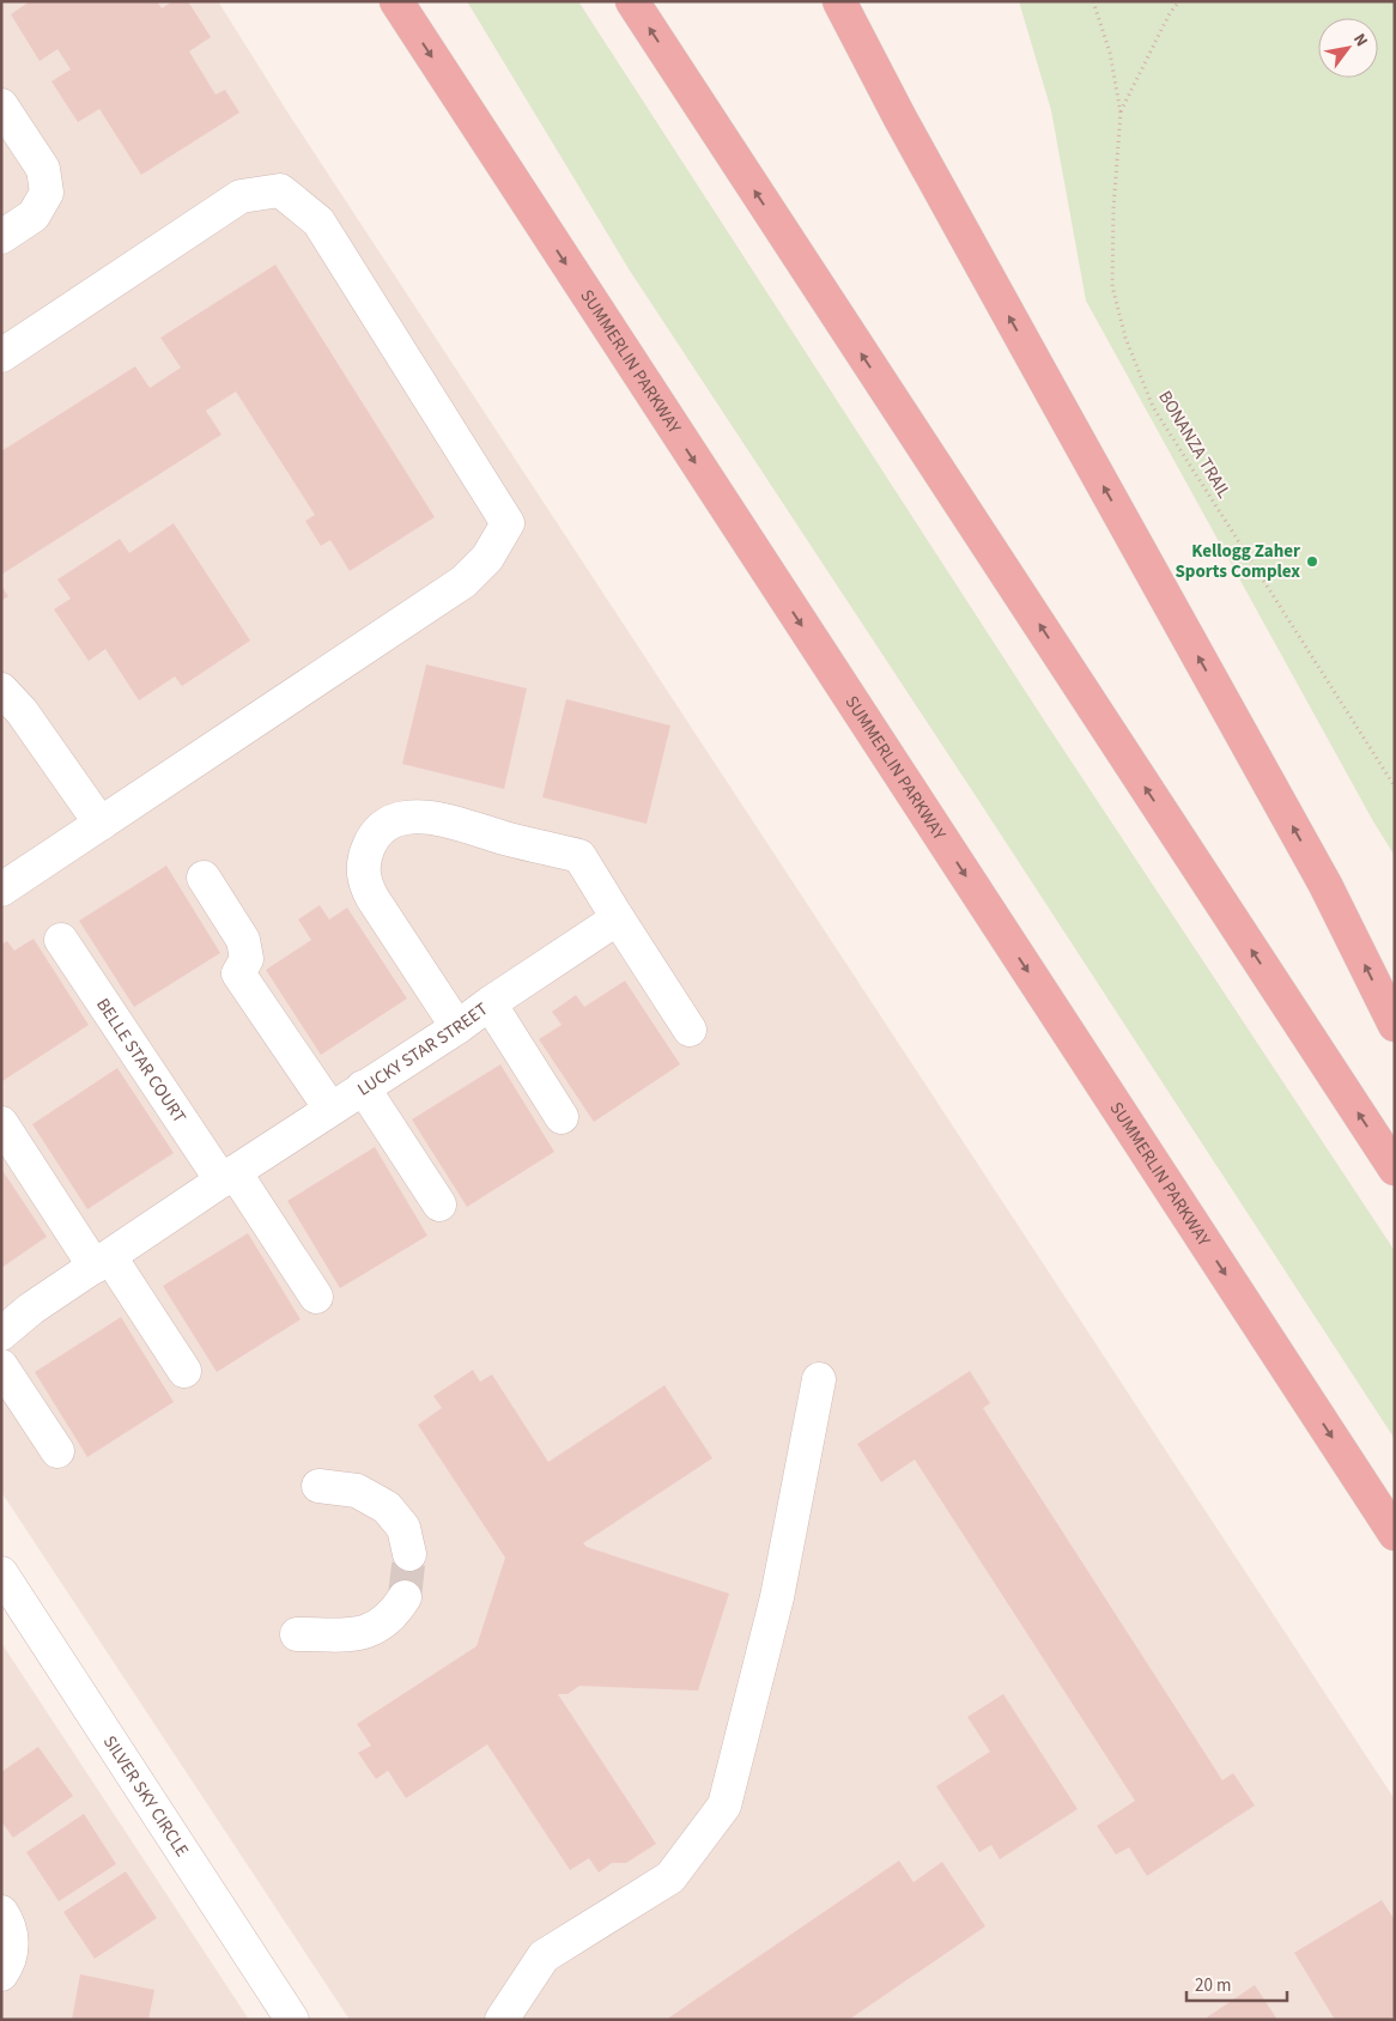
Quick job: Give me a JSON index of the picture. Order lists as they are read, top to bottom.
{
  "streets": {
    "highway": ["SUMMERLIN PARKWAY"],
    "street": ["LUCKY STAR STREET", "BELLE STAR COURT", "SILVER SKY CIRCLE"],
    "path": ["BONANZA TRAIL"]
  },
  "crossings": [
    ["LUCKY STAR STREET", "BELLE STAR COURT"]
  ],
  "places": ["Kellogg Zaher Sports Complex"],
  "scale_bar": "20 m",
  "north": "top right"
}
